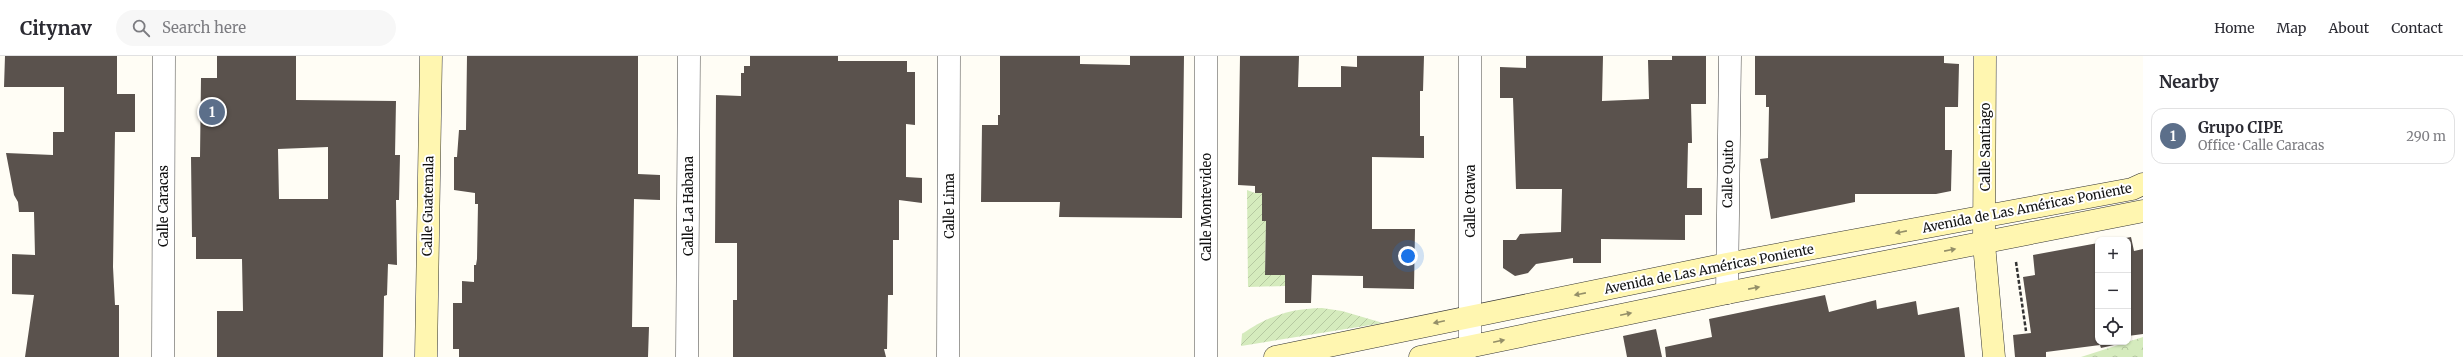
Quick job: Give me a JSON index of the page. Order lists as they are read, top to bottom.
{
  "streets": {
    "street": [
      "Calle Santiago",
      "Calle Quito",
      "Calle Otawa",
      "Calle Caracas",
      "Calle Guatemala",
      "Calle La Habana",
      "Calle Lima",
      "Calle Montevideo",
      "Avenida de Las Américas Poniente"
    ]
  },
  "crossings": [
    ["Calle Santiago", "Avenida de Las Américas Poniente"],
    ["Calle Quito", "Avenida de Las Américas Poniente"],
    ["Calle Otawa", "Avenida de Las Américas Poniente"]
  ],
  "page": {
    "header": "Citynav",
    "search": "Search here",
    "nav": [
      "Home",
      "Map",
      "About",
      "Contact"
    ],
    "heading": "Nearby",
    "pins": "1",
    "list": [
      {
        "mark": "1",
        "name": "Grupo CIPE",
        "note": "Office · Calle Caracas",
        "value": "290 m"
      }
    ],
    "map_buttons": ["+", "−"]
  }
}
